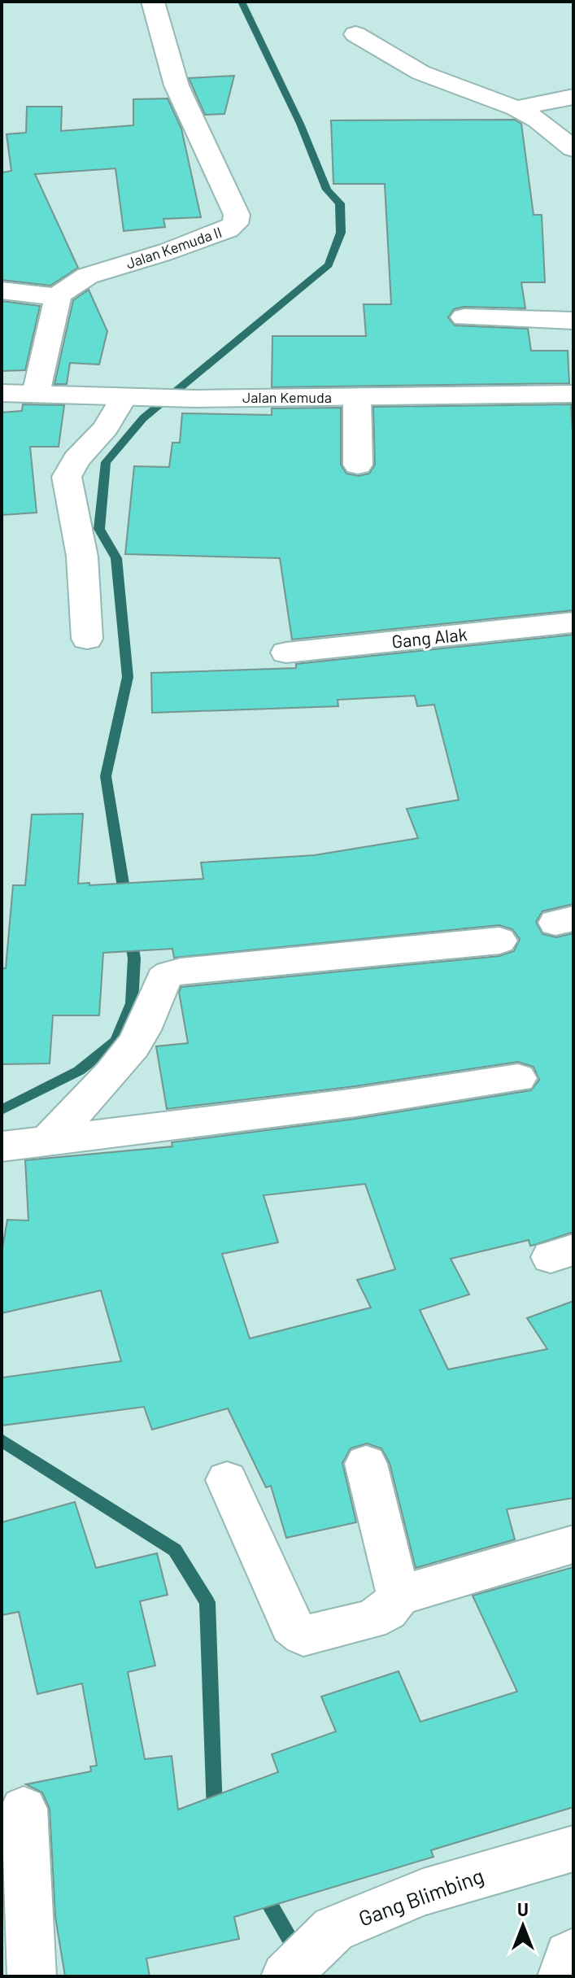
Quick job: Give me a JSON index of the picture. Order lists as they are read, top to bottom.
{
  "streets": {
    "street": [
      "Jalan Kemuda II",
      "Jalan Kemuda",
      "Gang Alak",
      "Gang Blimbing"
    ]
  },
  "north": "top"
}
